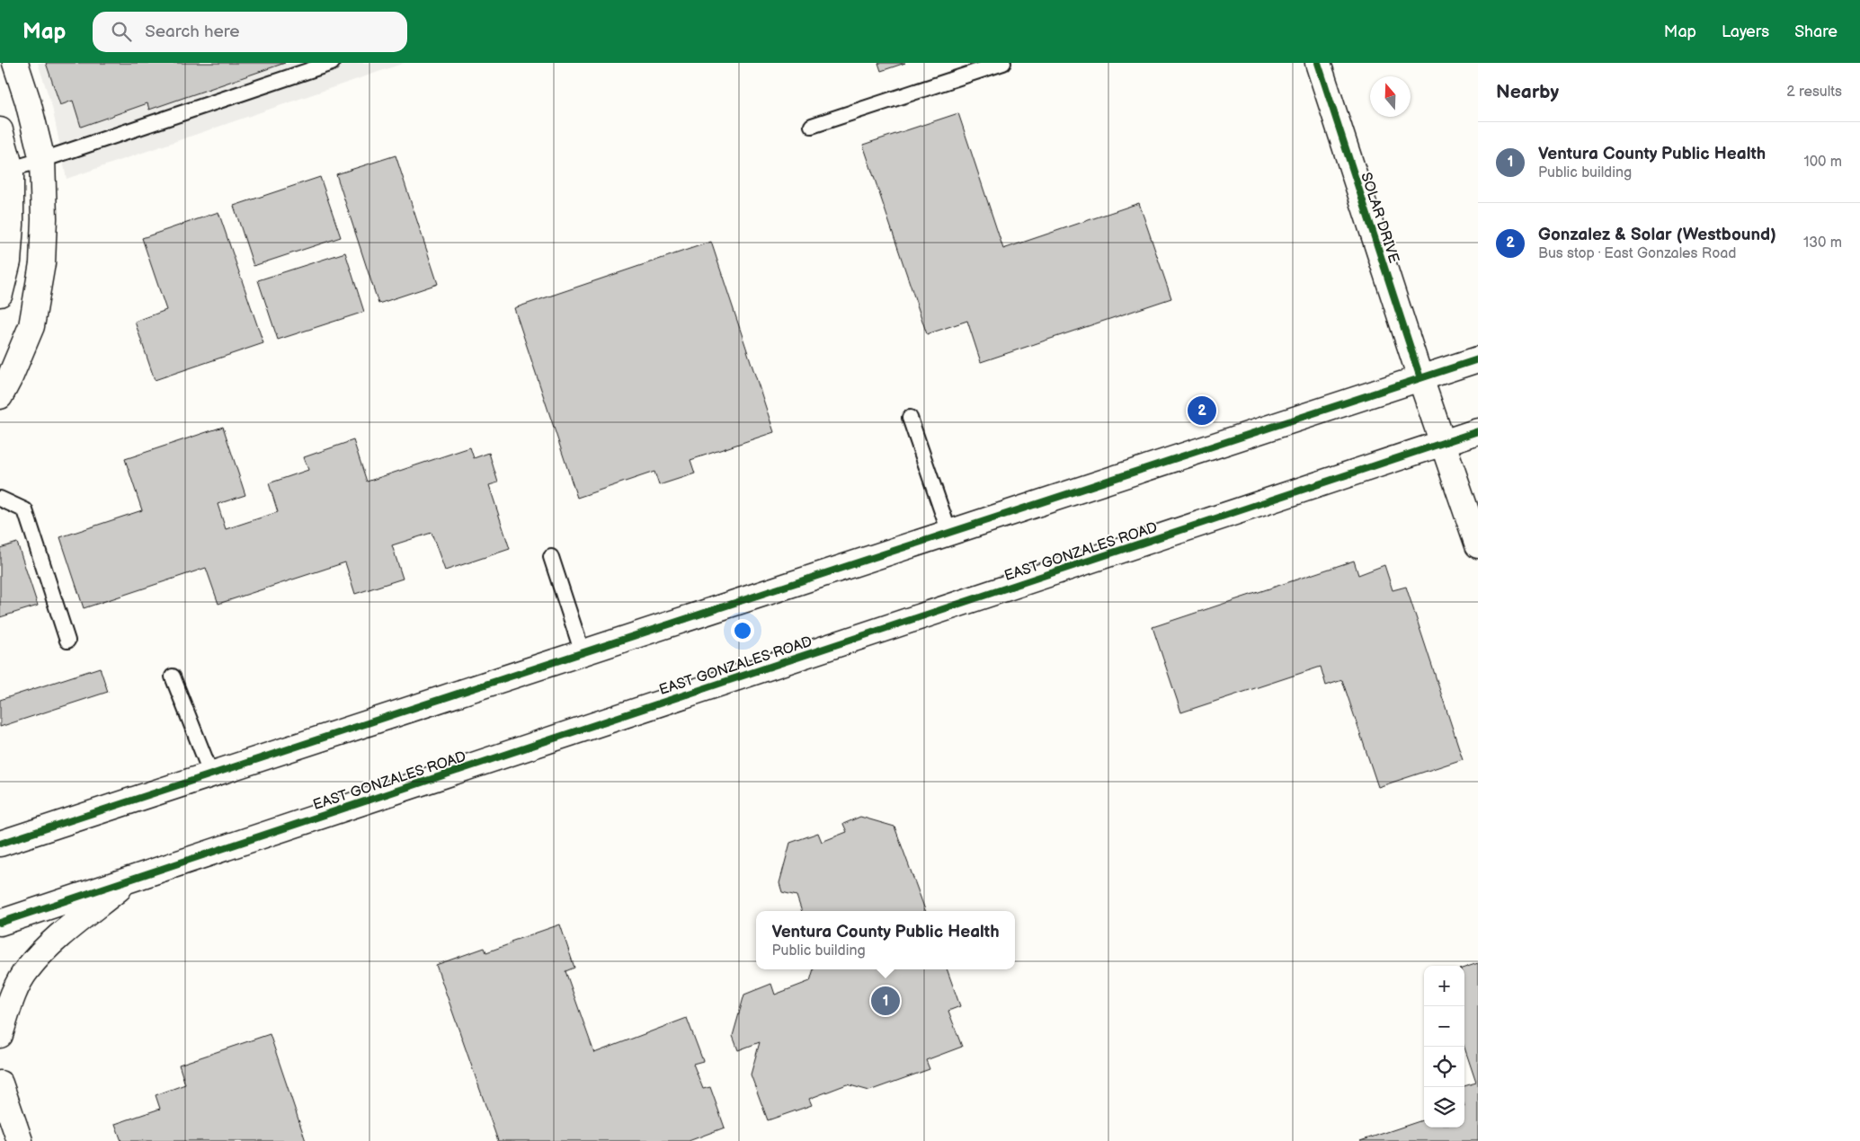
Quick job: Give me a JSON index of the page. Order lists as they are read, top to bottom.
{
  "streets": {
    "main road": ["SOLAR DRIVE", "EAST GONZALES ROAD"]
  },
  "crossings": [
    ["SOLAR DRIVE", "EAST GONZALES ROAD"]
  ],
  "north": "top",
  "page": {
    "header": "Map",
    "search": "Search here",
    "nav": ["Map", "Layers", "Share"],
    "heading": ["Nearby", "2 results"],
    "list": [
      {
        "mark": "1",
        "name": "Ventura County Public Health",
        "note": "Public building",
        "value": "100 m"
      },
      {
        "mark": "2",
        "name": "Gonzalez & Solar (Westbound)",
        "note": "Bus stop · East Gonzales Road",
        "value": "130 m"
      }
    ],
    "pins": ["2", "1"],
    "popup": ["Ventura County Public Health", "Public building"],
    "map_buttons": ["+", "−"]
  }
}
